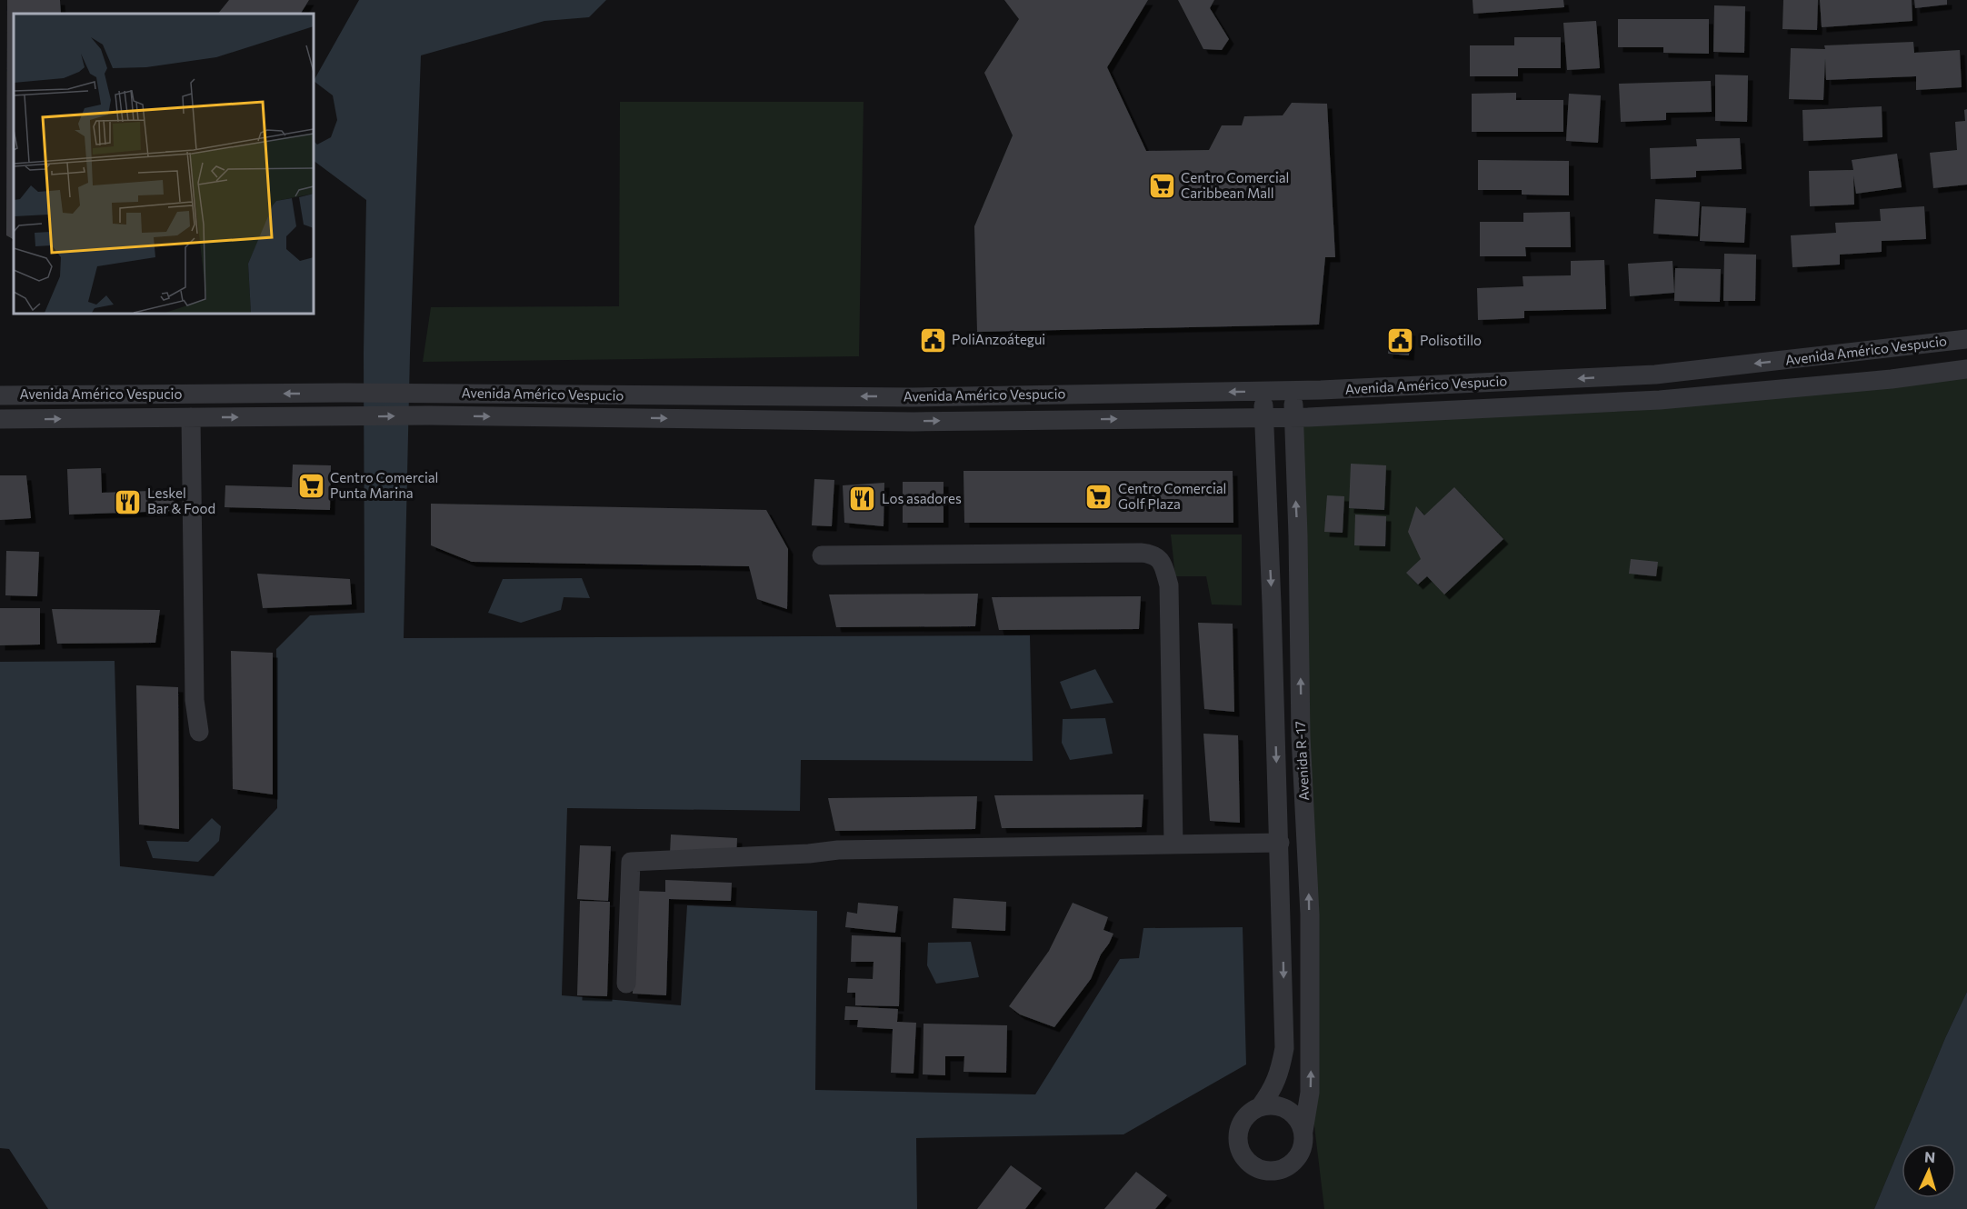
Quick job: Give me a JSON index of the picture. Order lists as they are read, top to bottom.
{
  "streets": {
    "street": ["Avenida Américo Vespucio", "Avenida R-17"]
  },
  "crossings": [
    ["Avenida Américo Vespucio", "Avenida R-17"]
  ],
  "places": {
    "supermarket": ["Centro Comercial Caribbean Mall", "Centro Comercial Punta Marina", "Centro Comercial Golf Plaza"],
    "public building": ["PoliAnzoátegui", "Polisotillo"],
    "restaurant": ["Los asadores", "Leskel Bar & Food"]
  },
  "north": "top"
}
